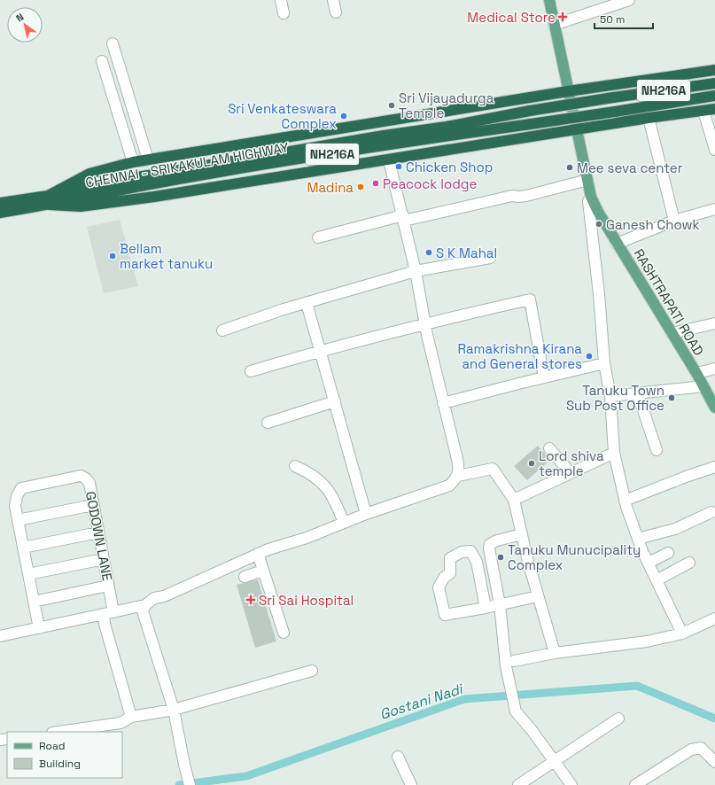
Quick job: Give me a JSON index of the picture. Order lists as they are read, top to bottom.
{
  "streets": {
    "highway": ["NH216A", "CHENNAI - SRIKAKULAM HIGHWAY"],
    "main road": ["RASHTRAPATI ROAD"],
    "street": ["GODOWN LANE"]
  },
  "crossings": [
    ["NH216A", "CHENNAI - SRIKAKULAM HIGHWAY"]
  ],
  "water": ["Gostani Nadi"],
  "places": {
    "health": ["Medical Store", "Sri Sai Hospital"],
    "other": [
      "Sri Vijayadurga Temple",
      "Sri Venkateswara Complex",
      "Chicken Shop",
      "Mee seva center",
      "Peacock lodge",
      "Madina",
      "Ganesh Chowk",
      "S K Mahal",
      "Bellam market tanuku",
      "Ramakrishna Kirana and General stores",
      "Tanuku Town Sub Post Office",
      "Lord shiva temple",
      "Tanuku Munucipality Complex"
    ]
  },
  "legend": ["Road", "Building"],
  "scale_bar": "50 m",
  "north": "top left"
}
